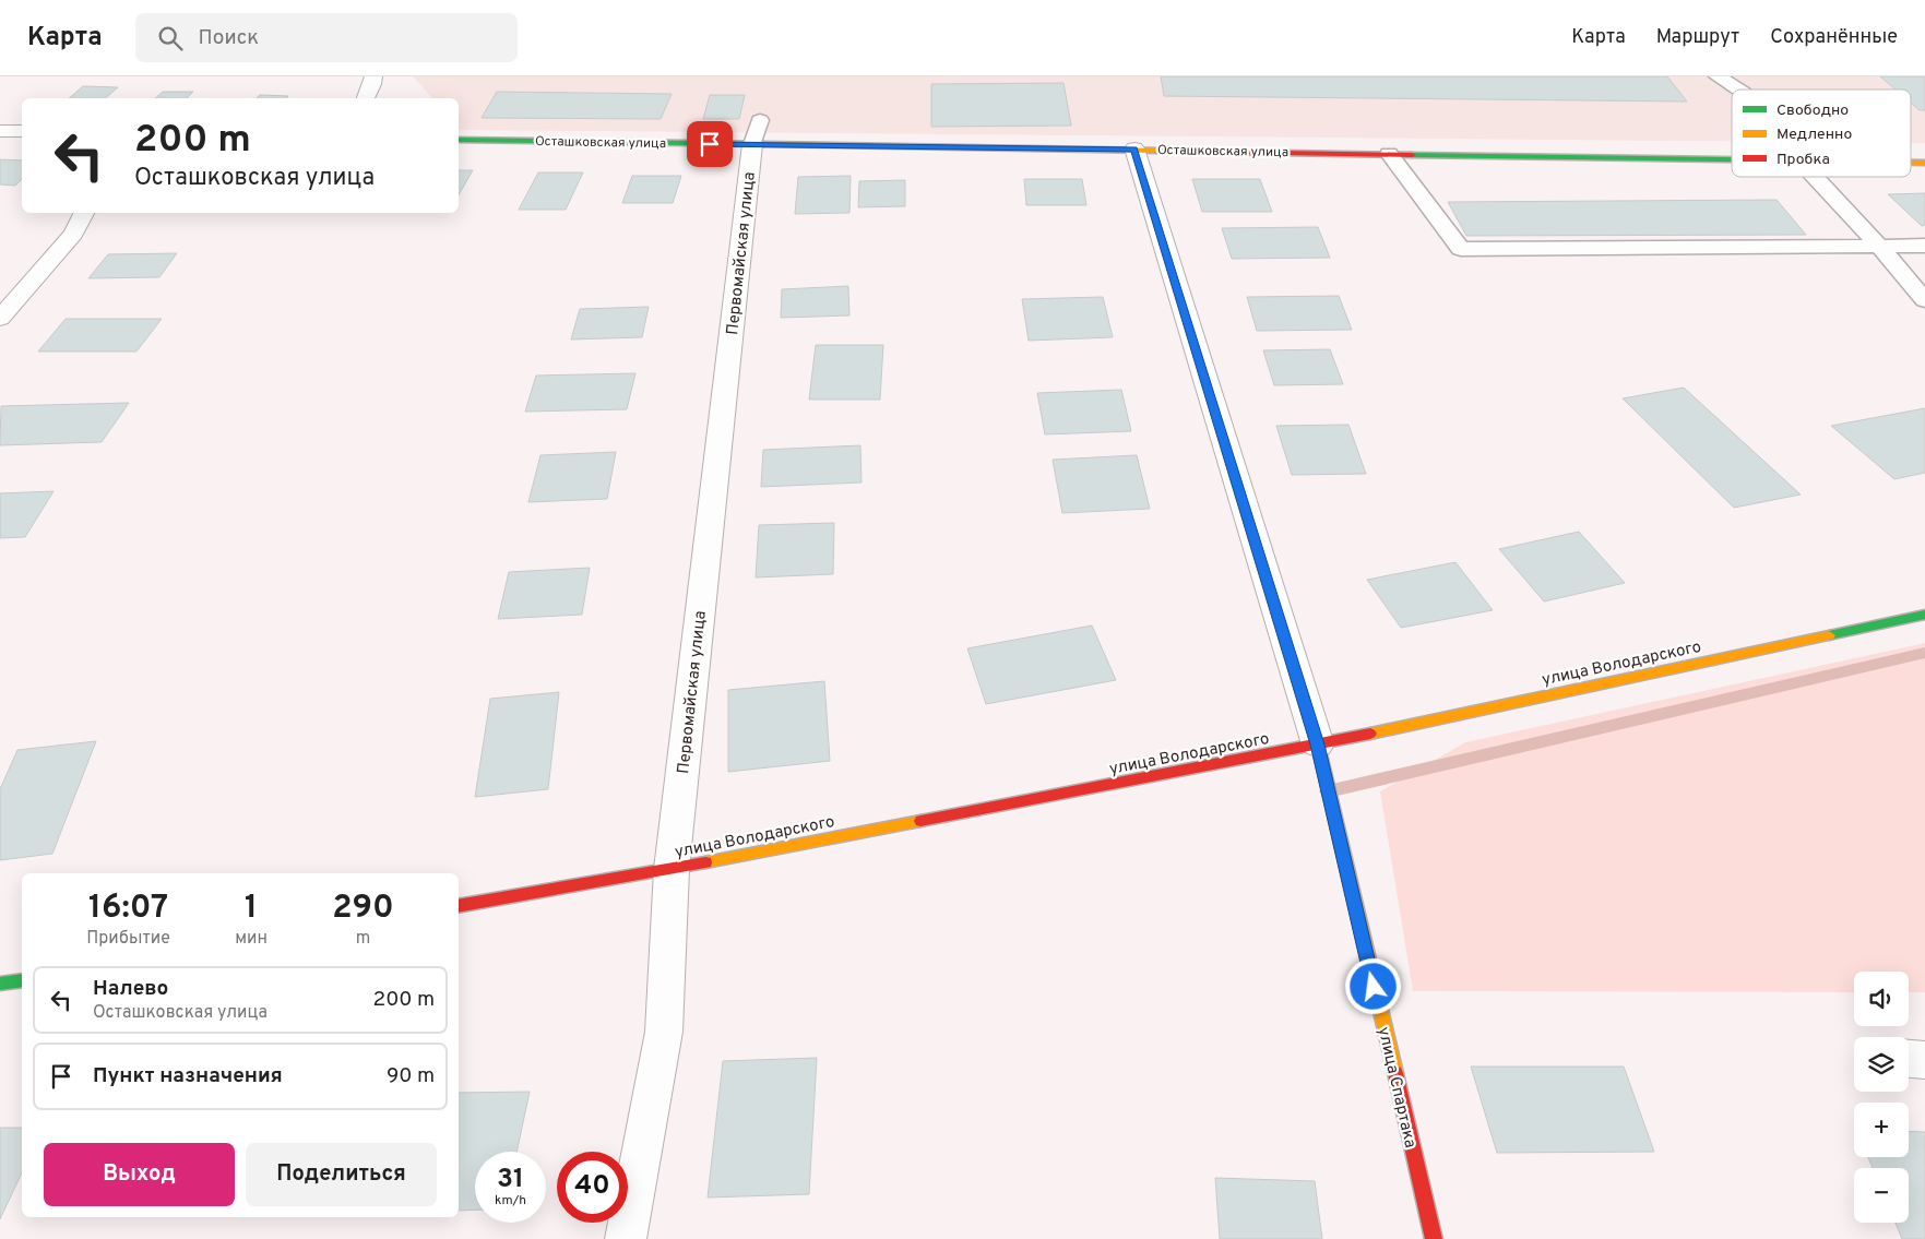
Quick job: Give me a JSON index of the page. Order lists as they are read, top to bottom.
{
  "streets": {
    "street": [
      "Осташковская улица",
      "Первомайская улица",
      "улица Володарского",
      "улица Спартака"
    ]
  },
  "crossings": [
    ["Осташковская улица", "Первомайская улица"],
    ["Осташковская улица", "улица Спартака"],
    ["Первомайская улица", "улица Володарского"],
    ["улица Володарского", "улица Спартака"]
  ],
  "legend": ["Свободно", "Медленно", "Пробка"],
  "page": {
    "header": "Карта",
    "search": "Поиск",
    "nav": ["Карта", "Маршрут", "Сохранённые"],
    "turn": ["200 m", "Осташковская улица"],
    "eta": [
      "16:07",
      "Прибытие",
      "1",
      "мин",
      "290",
      "m"
    ],
    "list": [
      {
        "name": "Налево",
        "note": "Осташковская улица",
        "value": "200 m"
      },
      {
        "name": "Пункт назначения",
        "value": "90 m"
      }
    ],
    "map_buttons": ["+", "−"],
    "buttons": ["Выход", "Поделиться"],
    "speed": "31 km/h",
    "limit": "40"
  }
}
